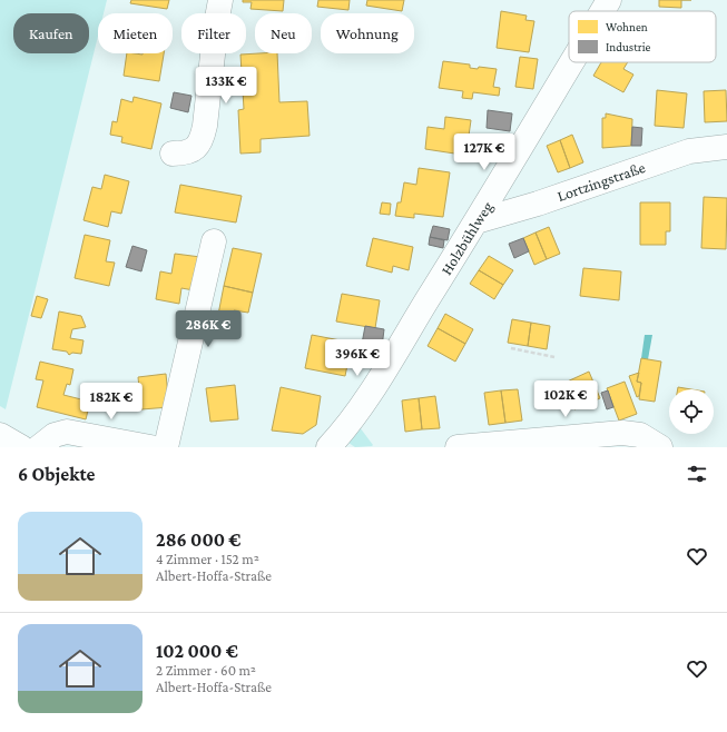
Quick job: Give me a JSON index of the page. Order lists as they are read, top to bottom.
{
  "streets": {
    "street": ["Lortzingstraße", "Holzbühlweg"]
  },
  "crossings": [
    ["Lortzingstraße", "Holzbühlweg"]
  ],
  "legend": ["Wohnen", "Industrie"],
  "page": {
    "chip": [
      "Kaufen",
      "Mieten",
      "Filter",
      "Neu",
      "Wohnung"
    ],
    "price": [
      "133K €",
      "127K €",
      "286K €",
      "396K €",
      "102K €",
      "182K €"
    ],
    "heading": "6 Objekte",
    "list": [
      {
        "name": "286 000 €",
        "note": "4 Zimmer · 152 m² · Albert-Hoffa-Straße"
      },
      {
        "name": "102 000 €",
        "note": "2 Zimmer · 60 m² · Albert-Hoffa-Straße"
      }
    ]
  }
}
